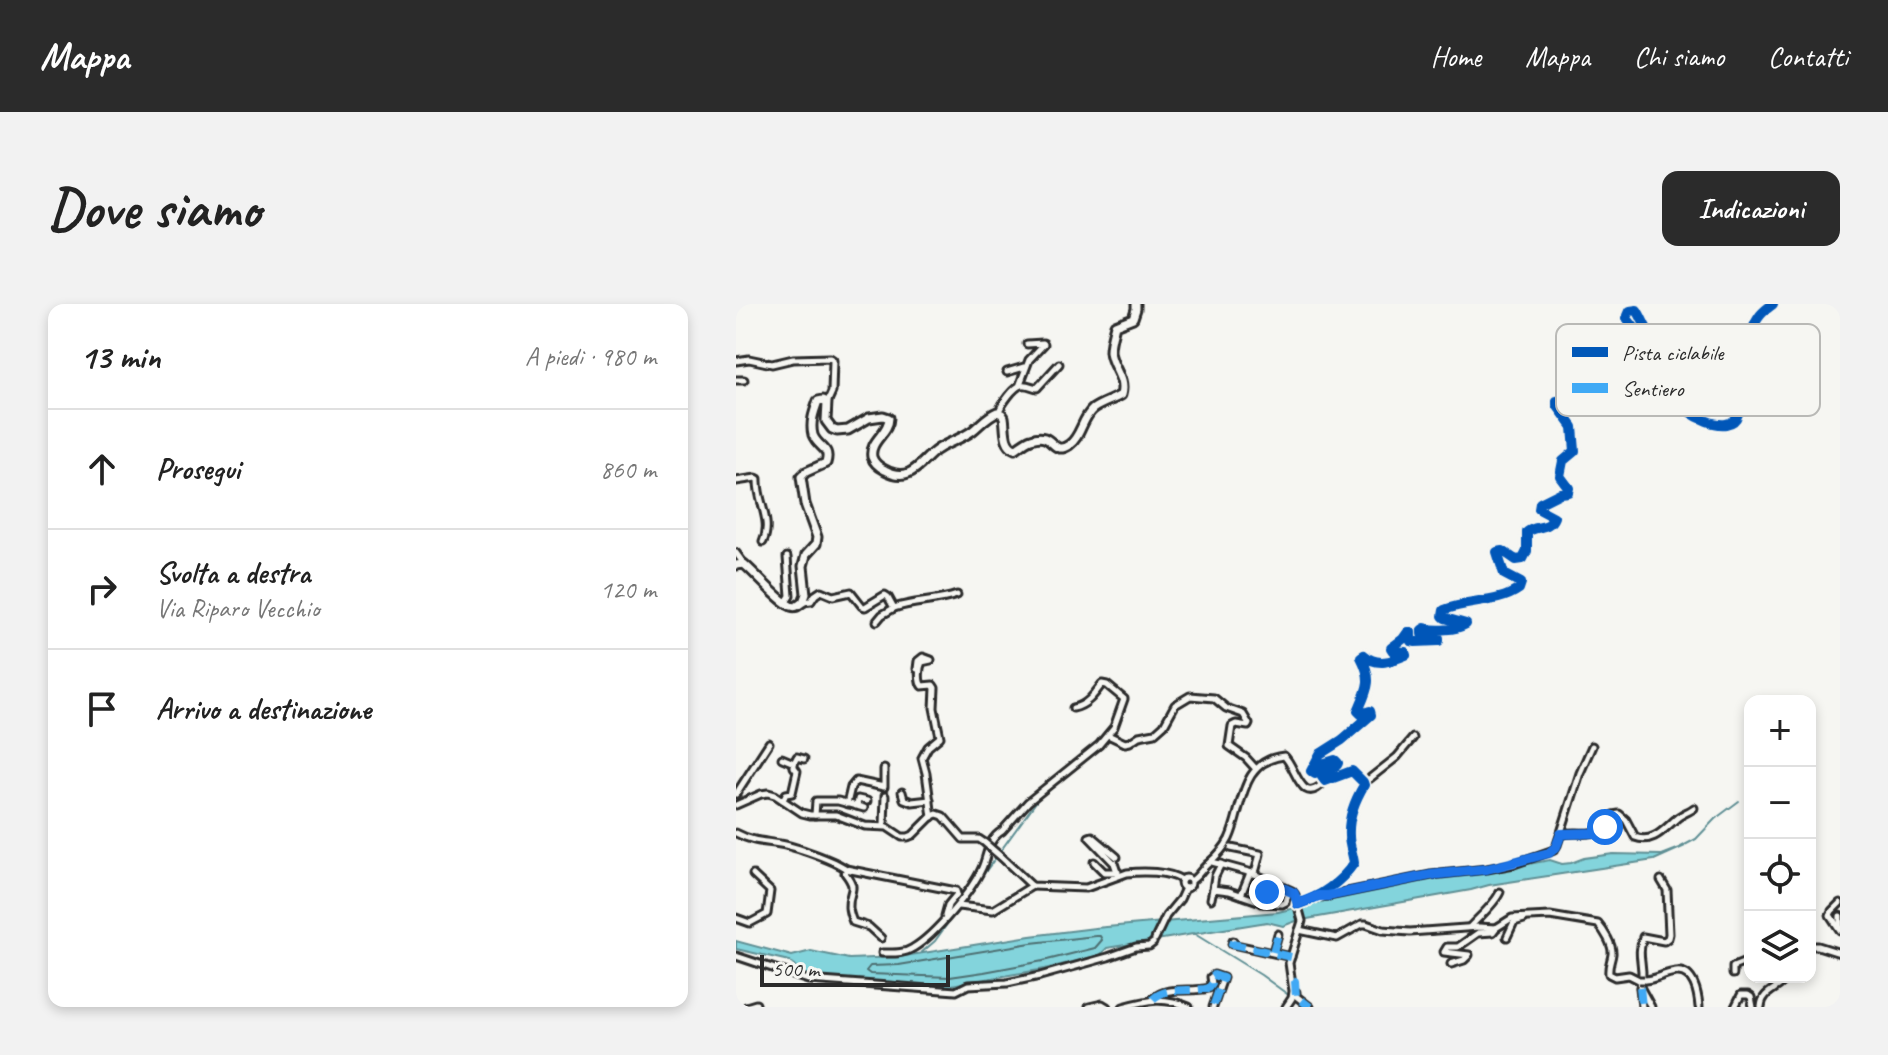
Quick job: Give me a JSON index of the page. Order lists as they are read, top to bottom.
{
  "legend": ["Pista ciclabile", "Sentiero"],
  "scale_bar": "500 m",
  "page": {
    "header": "Mappa",
    "nav": [
      "Home",
      "Mappa",
      "Chi siamo",
      "Contatti"
    ],
    "buttons": "Indicazioni",
    "title": "Dove siamo",
    "heading": ["13 min", "A piedi · 980 m"],
    "list": [
      ["Prosegui", "860 m"],
      ["Svolta a destra", "Via Riparo Vecchio", "120 m"],
      "Arrivo a destinazione"
    ],
    "map_buttons": ["+", "−"],
    "scale": "500 m"
  }
}
